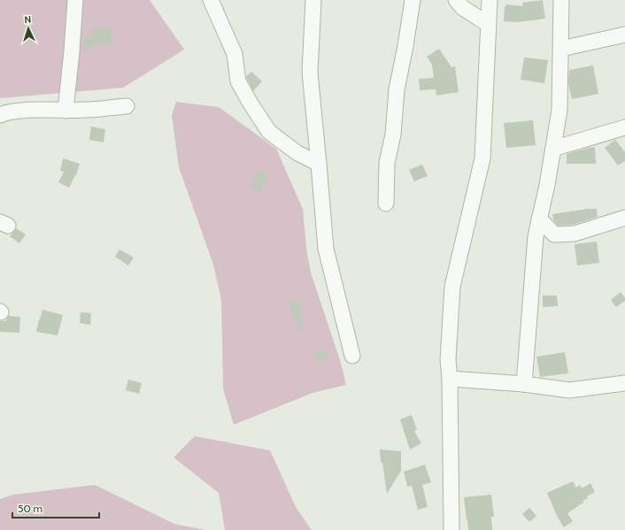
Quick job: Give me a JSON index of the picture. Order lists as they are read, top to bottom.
{
  "scale_bar": "50 m",
  "north": "top"
}
